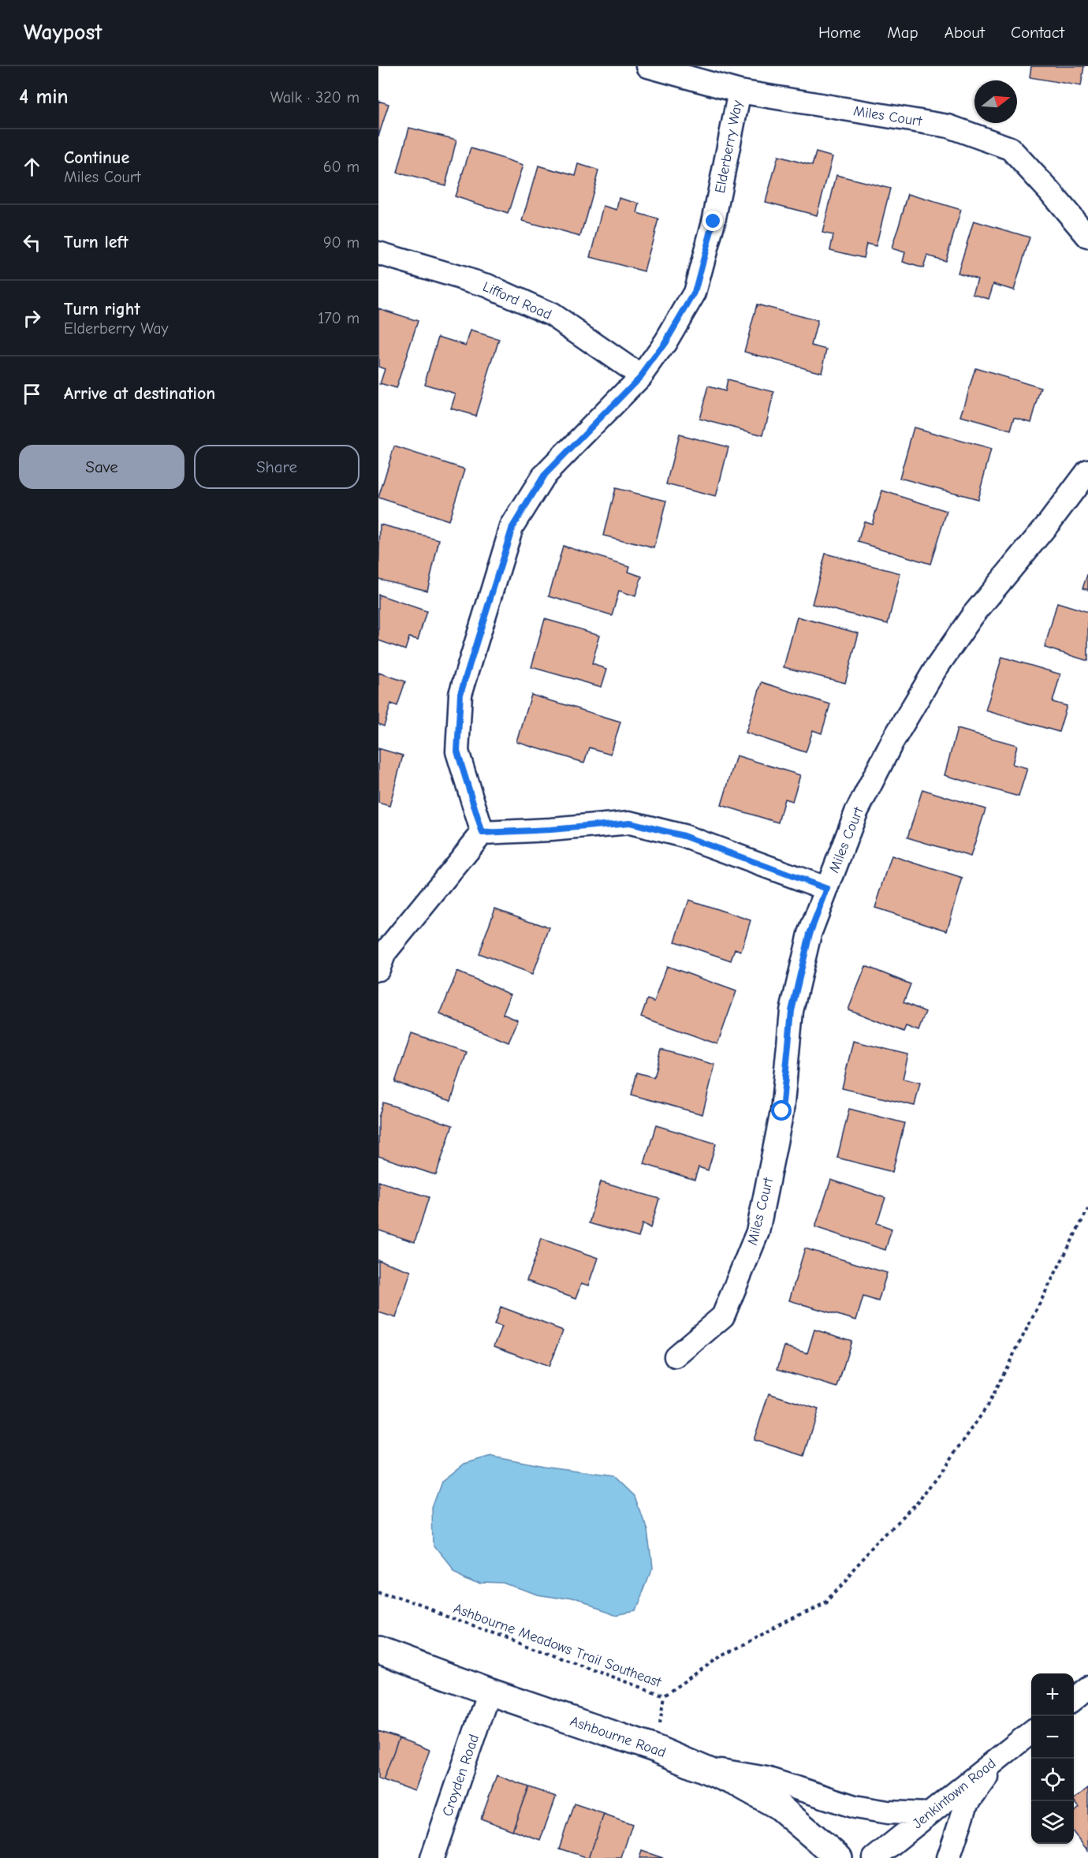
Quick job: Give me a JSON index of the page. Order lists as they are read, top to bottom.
{
  "streets": {
    "street": [
      "Miles Court",
      "Elderberry Way",
      "Lifford Road",
      "Ashbourne Road",
      "Croyden Road",
      "Jenkintown Road"
    ],
    "path": ["Ashbourne Meadows Trail Southeast"]
  },
  "crossings": [
    ["Miles Court", "Elderberry Way"],
    ["Elderberry Way", "Lifford Road"],
    ["Ashbourne Road", "Croyden Road"]
  ],
  "north": "right",
  "page": {
    "header": "Waypost",
    "nav": [
      "Home",
      "Map",
      "About",
      "Contact"
    ],
    "heading": ["4 min", "Walk · 320 m"],
    "list": [
      ["Continue", "Miles Court", "60 m"],
      ["Turn left", "90 m"],
      ["Turn right", "Elderberry Way", "170 m"],
      "Arrive at destination"
    ],
    "buttons": ["Save", "Share"],
    "map_buttons": ["+", "−"]
  }
}
